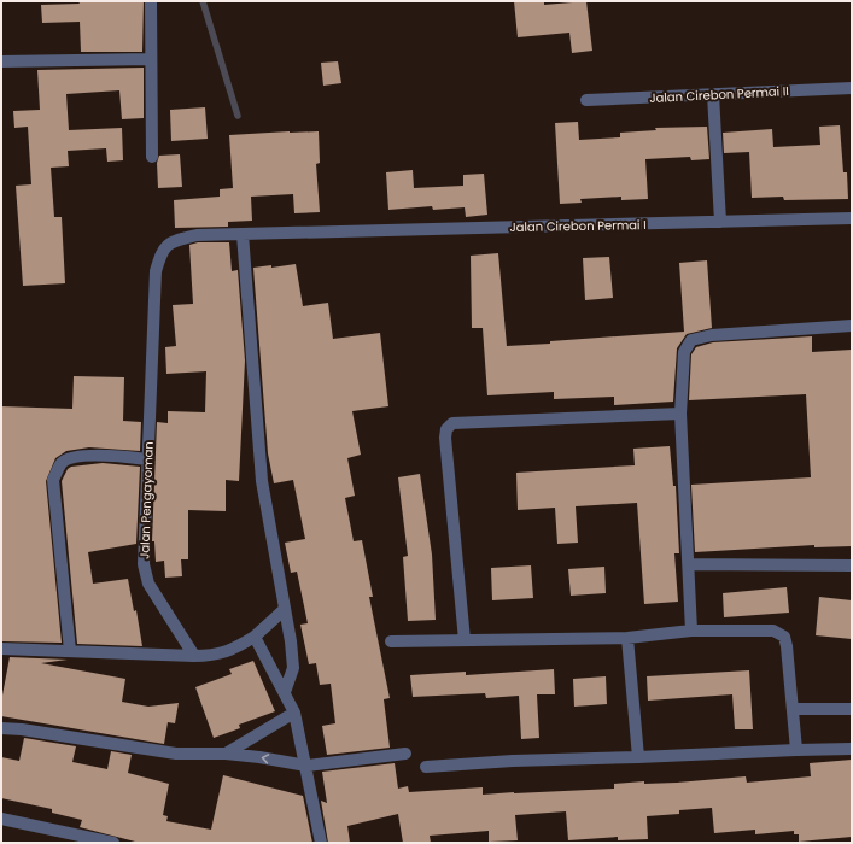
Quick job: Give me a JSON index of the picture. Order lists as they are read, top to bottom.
{
  "streets": {
    "street": ["Jalan Cirebon Permai II", "Jalan Cirebon Permai I", "Jalan Pengayoman"]
  },
  "crossings": [
    ["Jalan Cirebon Permai I", "Jalan Pengayoman"]
  ]
}
